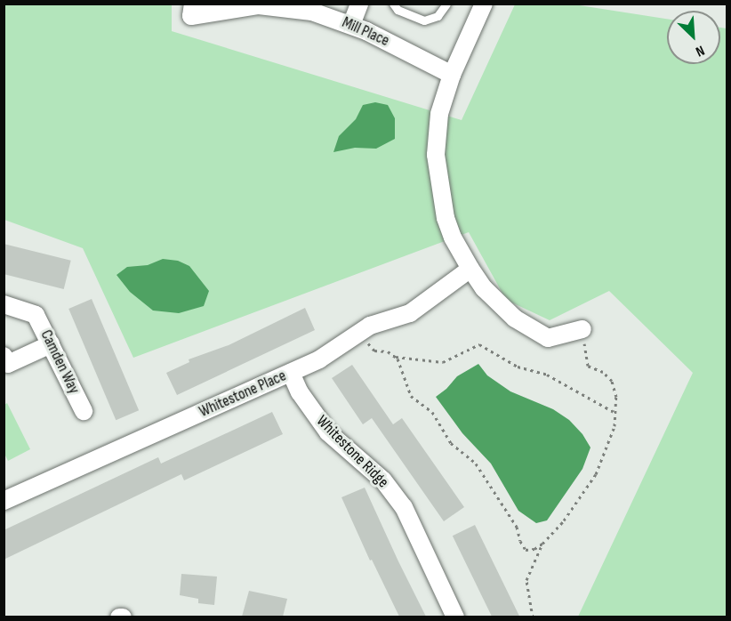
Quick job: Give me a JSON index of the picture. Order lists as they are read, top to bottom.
{
  "streets": {
    "street": [
      "Mill Place",
      "Camden Way",
      "Whitestone Place",
      "Whitestone Ridge"
    ]
  },
  "crossings": [
    ["Whitestone Place", "Whitestone Ridge"]
  ],
  "north": "bottom right"
}
